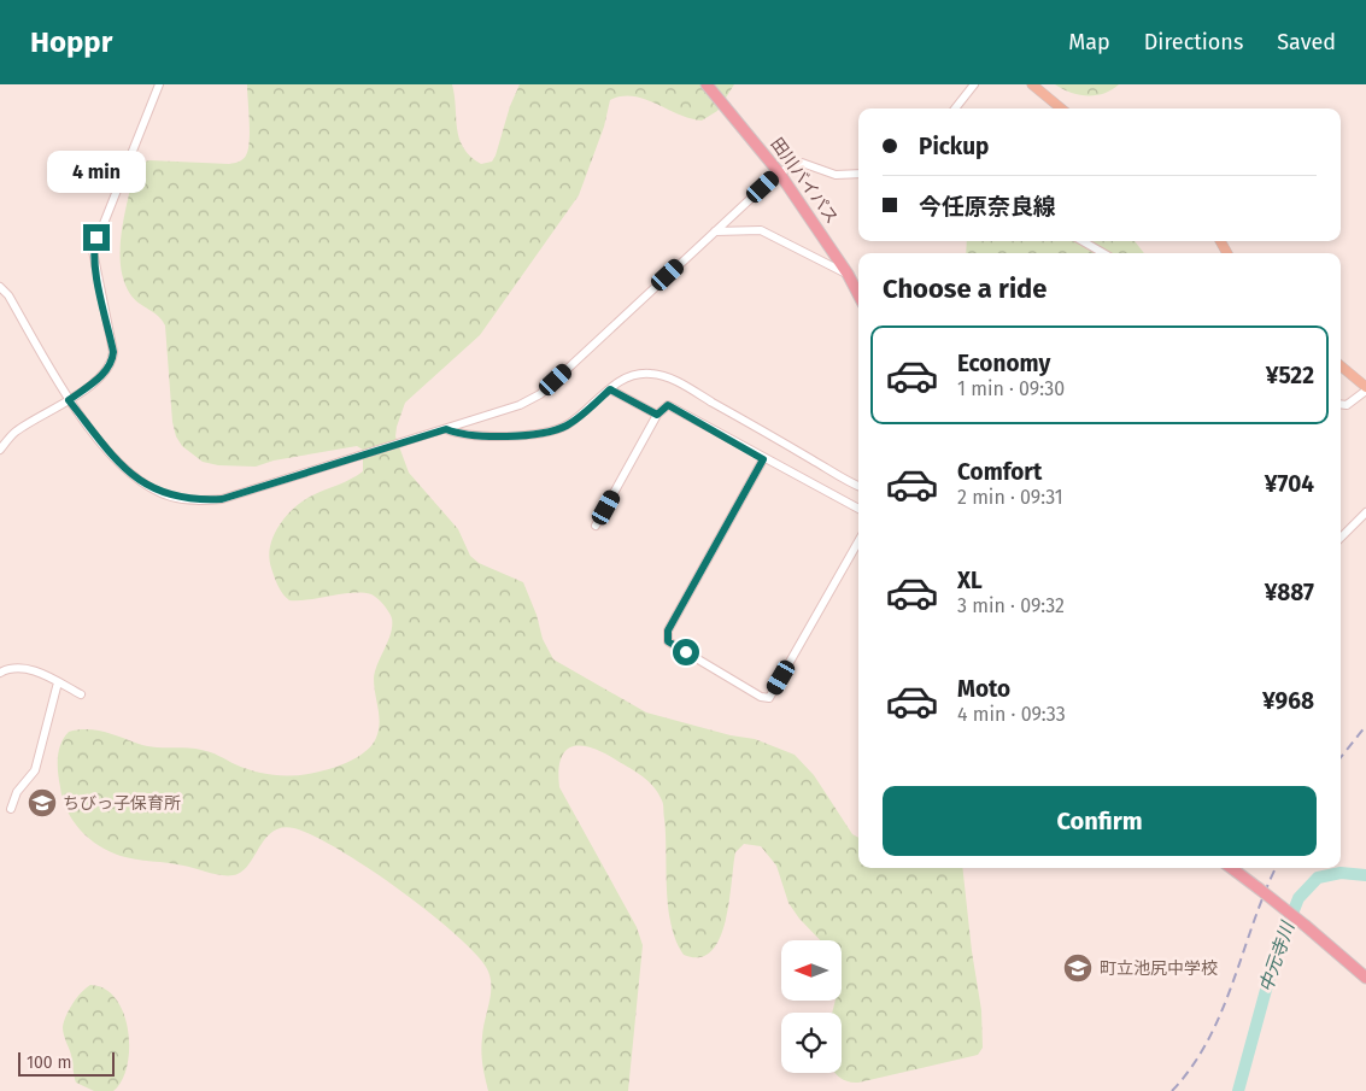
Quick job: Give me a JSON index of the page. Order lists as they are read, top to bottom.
{
  "streets": {
    "highway": ["田川バイパス"]
  },
  "water": ["中元寺川"],
  "places": {
    "school or university": ["ちびっ子保育所", "町立池尻中学校"]
  },
  "scale_bar": "100 m",
  "north": "left",
  "page": {
    "header": "Hoppr",
    "nav": ["Map", "Directions", "Saved"],
    "banner": ["Pickup", "今任原奈良線"],
    "bubble": "4 min",
    "heading": "Choose a ride",
    "list": [
      {
        "name": "Economy",
        "note": "1 min · 09:30",
        "value": "¥522"
      },
      {
        "name": "Comfort",
        "note": "2 min · 09:31",
        "value": "¥704"
      },
      {
        "name": "XL",
        "note": "3 min · 09:32",
        "value": "¥887"
      },
      {
        "name": "Moto",
        "note": "4 min · 09:33",
        "value": "¥968"
      }
    ],
    "buttons": "Confirm",
    "scale": "100 m"
  }
}
